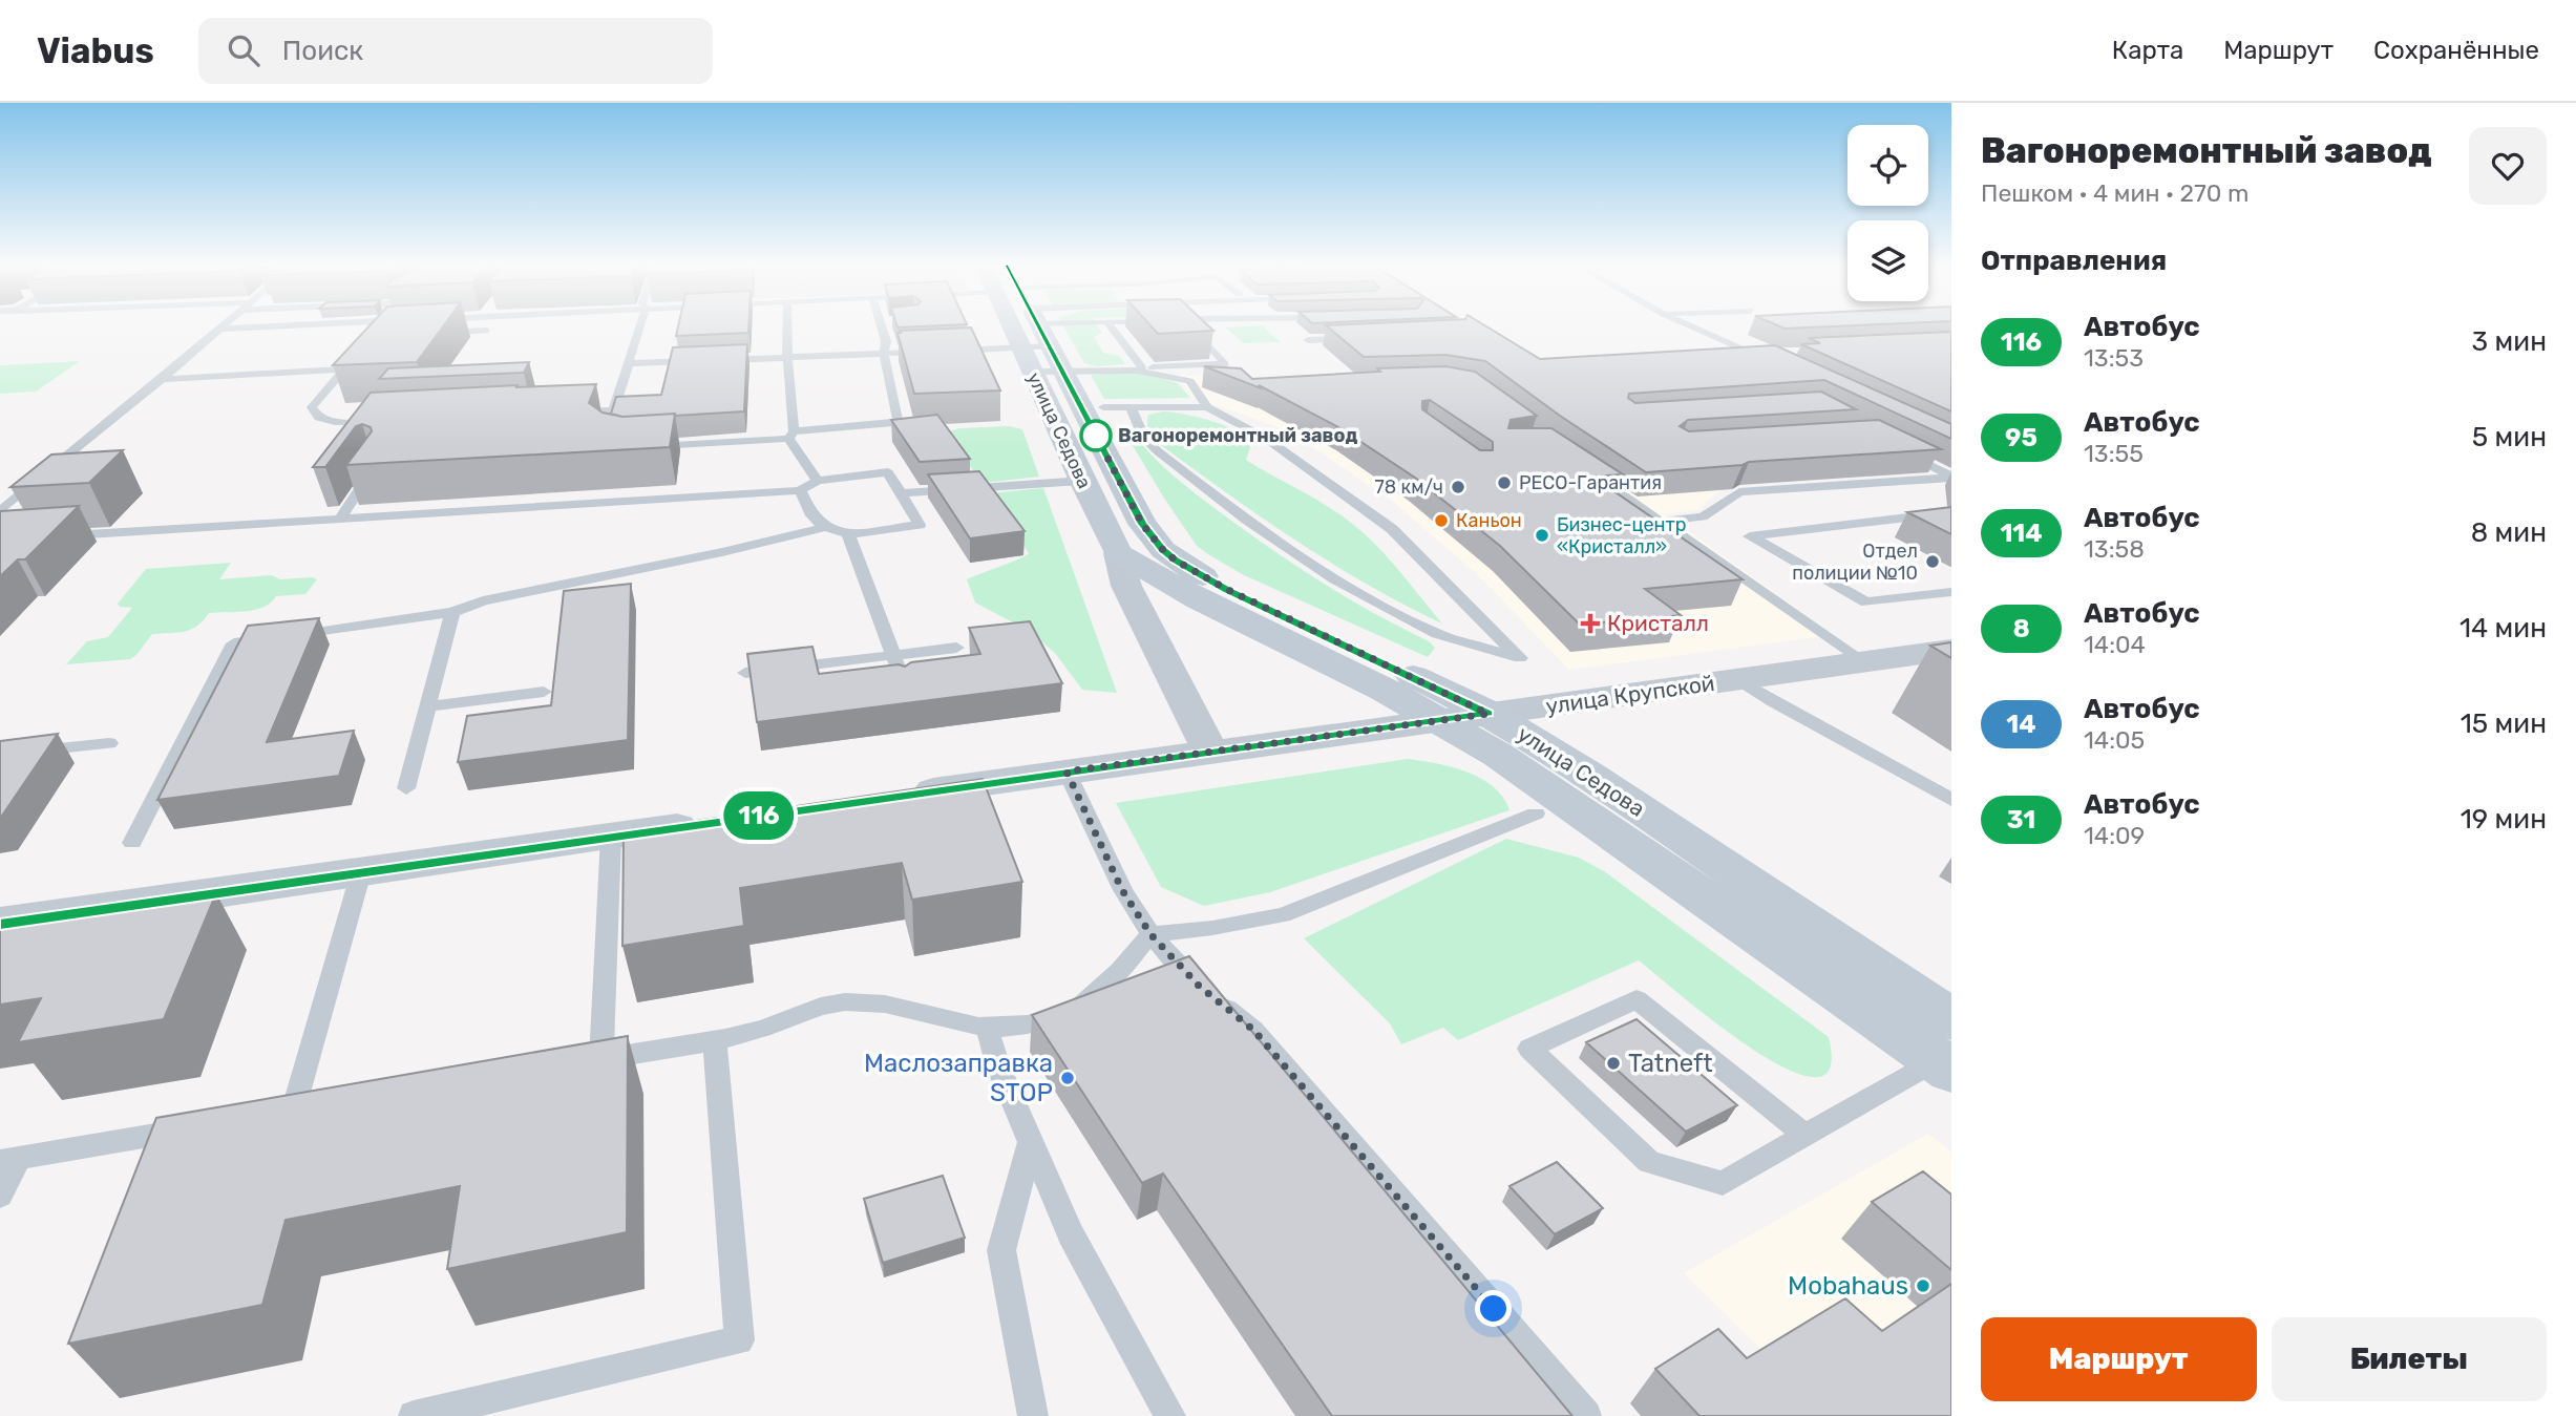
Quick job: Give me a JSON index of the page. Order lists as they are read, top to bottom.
{
  "streets": {
    "main road": ["улица Седова"],
    "street": ["улица Крупской"]
  },
  "crossings": [
    ["улица Седова", "улица Крупской"]
  ],
  "places": {
    "other": [
      "Вагоноремонтный завод",
      "РЕСО-Гарантия",
      "78 км/ч",
      "Каньон",
      "Бизнес-центр «Кристалл»",
      "Отдел полиции №10",
      "Tatneft",
      "Маслозаправка STOP",
      "Mobahaus"
    ],
    "health": ["Кристалл"]
  },
  "lines": ["bus line 116"],
  "page": {
    "header": "Viabus",
    "search": "Поиск",
    "nav": ["Карта", "Маршрут", "Сохранённые"],
    "on_map": "116",
    "heading": [
      ["Вагоноремонтный завод", "Пешком · 4 мин · 270 m"],
      "Отправления"
    ],
    "list": [
      {
        "mark": "116",
        "name": "Автобус",
        "note": "13:53",
        "value": "3 мин"
      },
      {
        "mark": "95",
        "name": "Автобус",
        "note": "13:55",
        "value": "5 мин"
      },
      {
        "mark": "114",
        "name": "Автобус",
        "note": "13:58",
        "value": "8 мин"
      },
      {
        "mark": "8",
        "name": "Автобус",
        "note": "14:04",
        "value": "14 мин"
      },
      {
        "mark": "14",
        "name": "Автобус",
        "note": "14:05",
        "value": "15 мин"
      },
      {
        "mark": "31",
        "name": "Автобус",
        "note": "14:09",
        "value": "19 мин"
      }
    ],
    "buttons": ["Маршрут", "Билеты"]
  }
}
